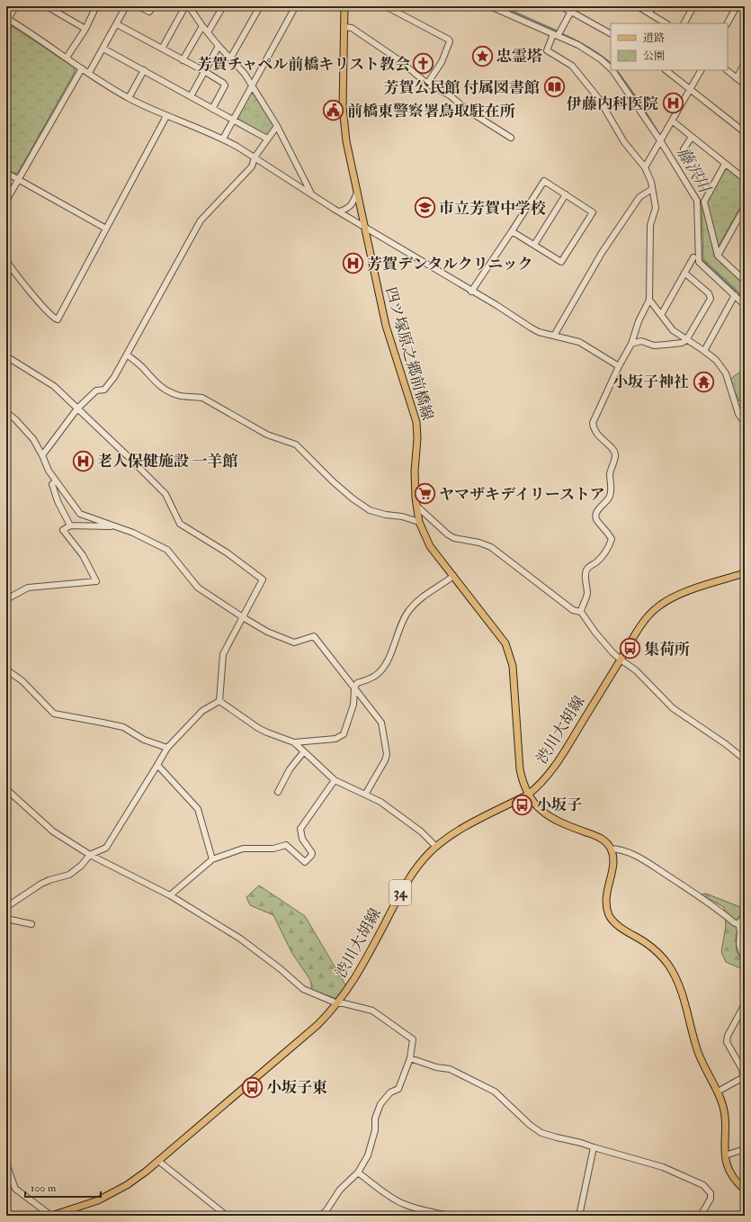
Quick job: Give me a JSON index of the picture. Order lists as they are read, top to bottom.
{
  "streets": {
    "main road": ["四ツ塚原之郷前橋線", "渋川大胡線", "34"]
  },
  "crossings": [
    ["四ツ塚原之郷前橋線", "渋川大胡線"]
  ],
  "water": ["藤沢川"],
  "places": {
    "place": ["忠霊塔"],
    "church": ["芳賀チャペル前橋キリスト教会"],
    "library": ["芳賀公民館 付属図書館"],
    "hospital": ["伊藤内科医院", "芳賀デンタルクリニック", "老人保健施設 一羊館"],
    "public building": ["前橋東警察署鳥取駐在所"],
    "school or university": ["市立芳賀中学校"],
    "temple": ["小坂子神社"],
    "supermarket": ["ヤマザキデイリーストア"],
    "bus stop": ["集荷所", "小坂子", "小坂子東"]
  },
  "legend": ["道路", "公園"],
  "scale_bar": "100 m"
}
